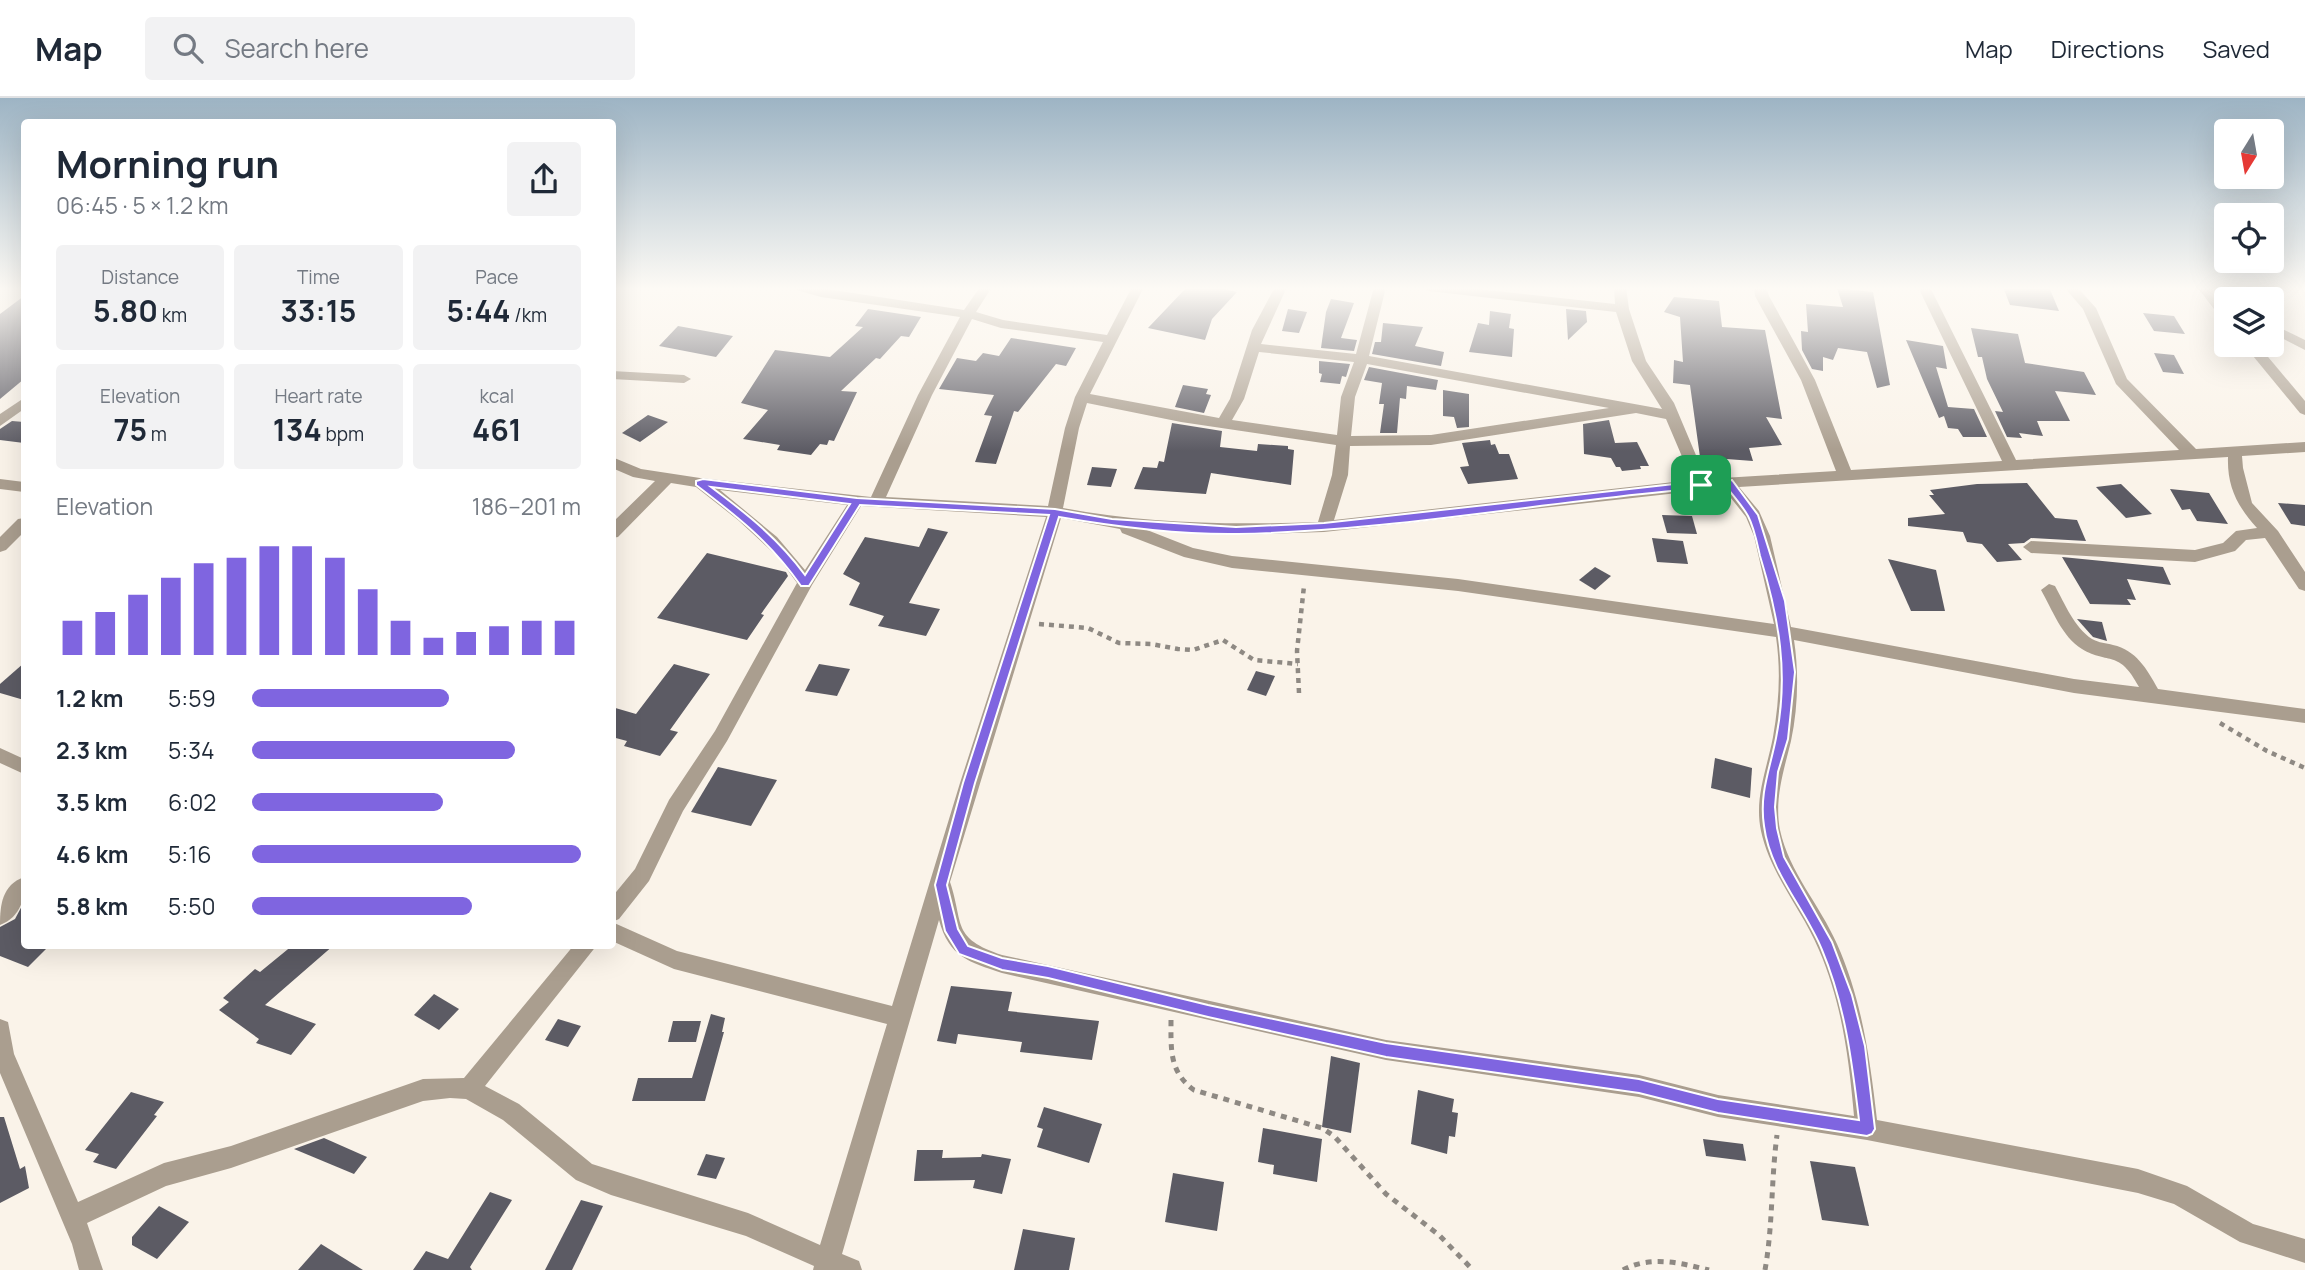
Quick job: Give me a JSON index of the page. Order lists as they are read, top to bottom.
{
  "north": "bottom",
  "page": {
    "header": "Map",
    "search": "Search here",
    "nav": ["Map", "Directions", "Saved"],
    "heading": ["Morning run", "06:45 · 5 × 1.2 km"],
    "stats": [
      ["Distance", "5.80 km"],
      ["Time", "33:15"],
      ["Pace", "5:44 /km"],
      ["Elevation", "75 m"],
      ["Heart rate", "134 bpm"],
      ["kcal", "461"]
    ],
    "chart": ["Elevation", "186–201 m"],
    "list": [
      {
        "name": "1.2 km",
        "note": "5:59"
      },
      {
        "name": "2.3 km",
        "note": "5:34"
      },
      {
        "name": "3.5 km",
        "note": "6:02"
      },
      {
        "name": "4.6 km",
        "note": "5:16"
      },
      {
        "name": "5.8 km",
        "note": "5:50"
      }
    ]
  }
}
